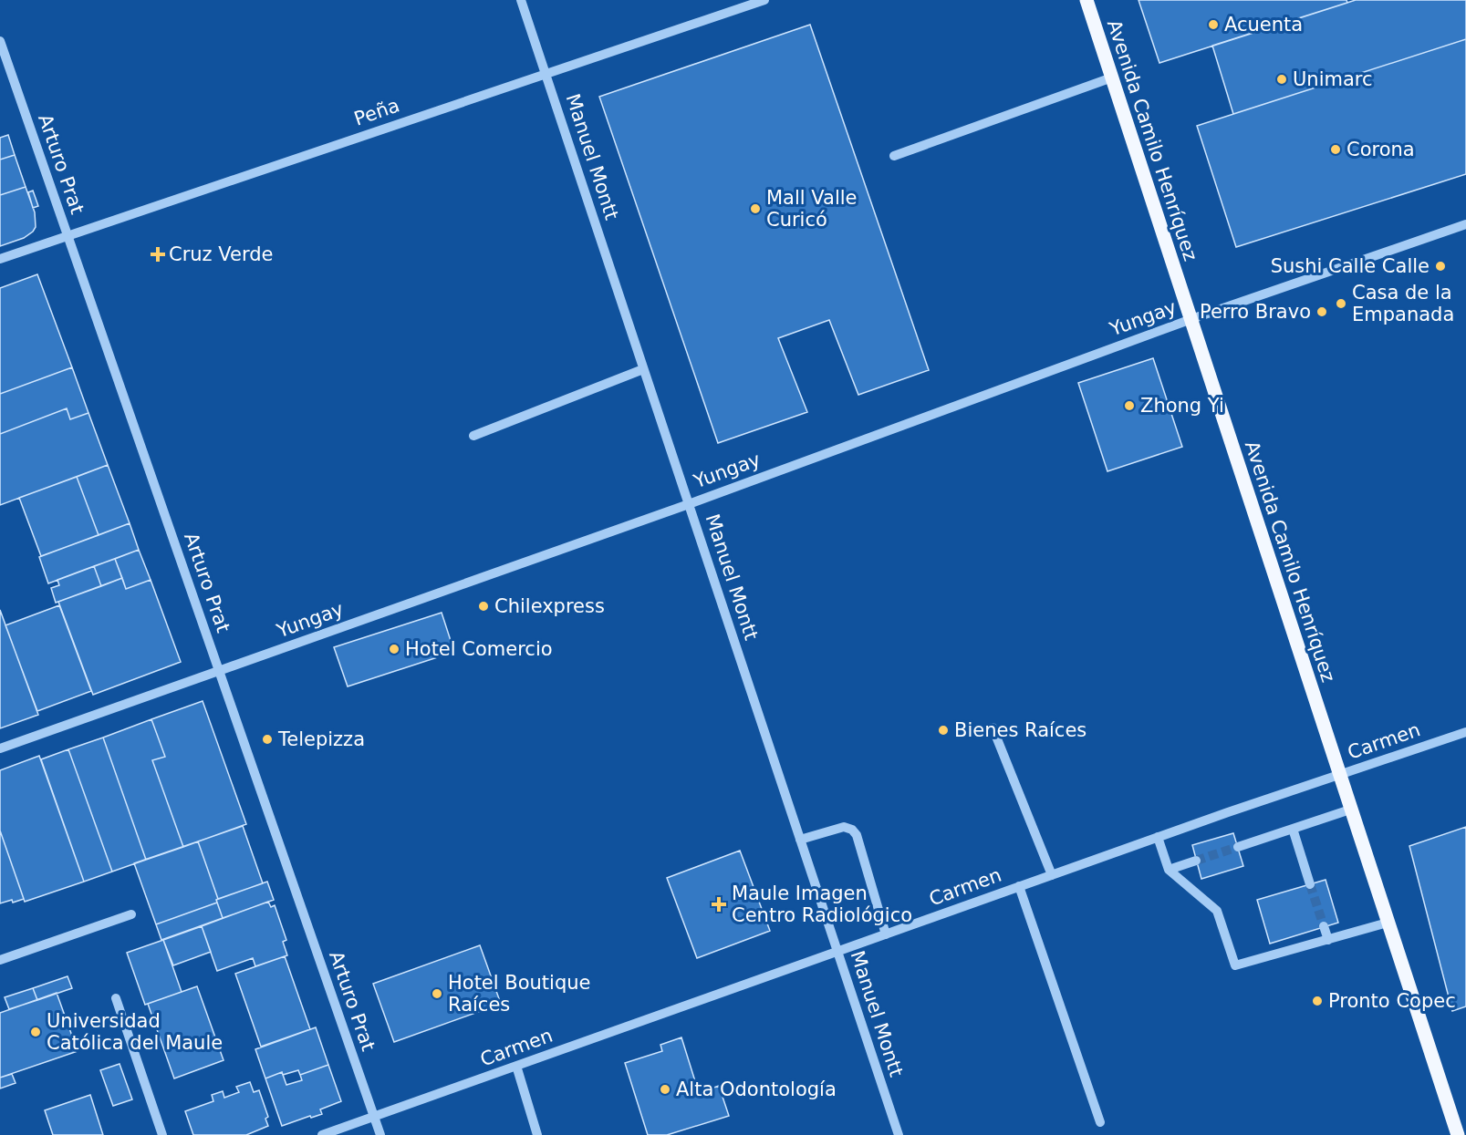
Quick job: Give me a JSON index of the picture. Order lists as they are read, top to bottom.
{
  "streets": {
    "main road": ["Avenida Camilo Henríquez"],
    "street": [
      "Peña",
      "Manuel Montt",
      "Arturo Prat",
      "Yungay",
      "Carmen"
    ]
  },
  "crossings": [
    ["Peña", "Manuel Montt"],
    ["Peña", "Arturo Prat"],
    ["Avenida Camilo Henríquez", "Yungay"],
    ["Avenida Camilo Henríquez", "Carmen"],
    ["Manuel Montt", "Yungay"],
    ["Manuel Montt", "Carmen"],
    ["Arturo Prat", "Yungay"],
    ["Arturo Prat", "Carmen"]
  ],
  "places": {
    "other": [
      "Acuenta",
      "Unimarc",
      "Corona",
      "Mall Valle Curicó",
      "Sushi Calle Calle",
      "Casa de la Empanada",
      "Perro Bravo",
      "Zhong Yi",
      "Chilexpress",
      "Hotel Comercio",
      "Bienes Raíces",
      "Telepizza",
      "Hotel Boutique Raíces",
      "Pronto Copec",
      "Universidad Católica del Maule",
      "Alta Odontología"
    ],
    "health": ["Cruz Verde", "Maule Imagen Centro Radiológico"]
  }
}
